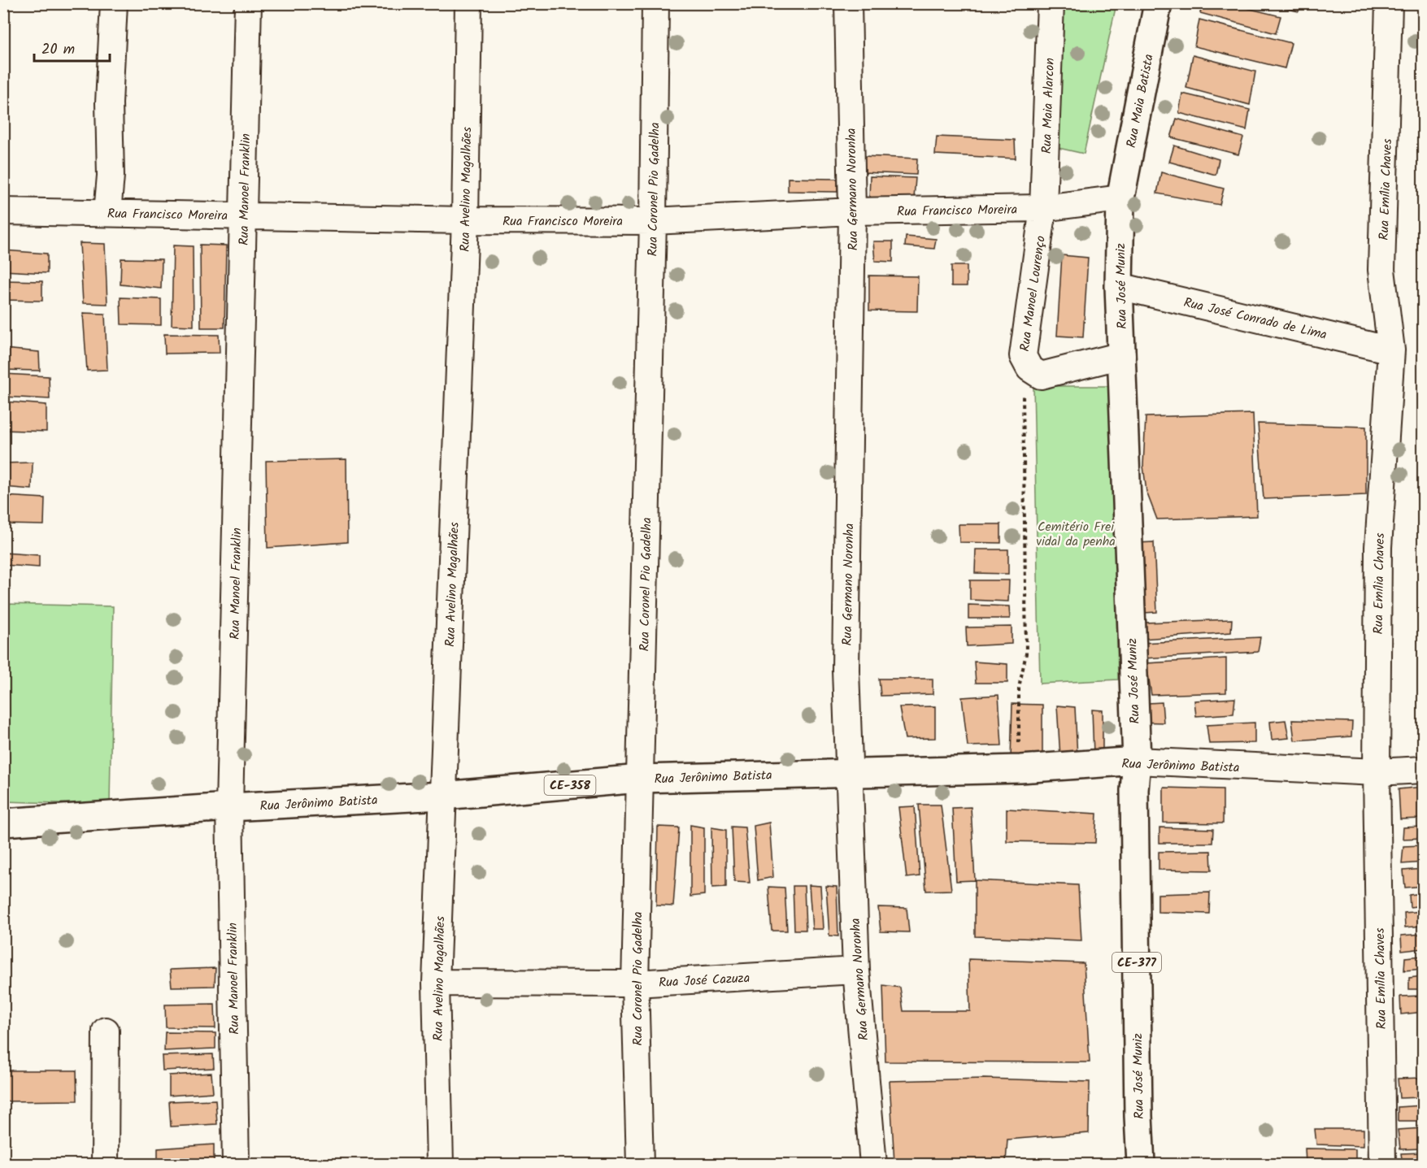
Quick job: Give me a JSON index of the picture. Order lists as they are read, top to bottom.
{
  "streets": {
    "main road": [
      "Rua Maia Batista",
      "Rua José Muniz",
      "Rua Jerônimo Batista",
      "CE-358",
      "CE-377"
    ],
    "street": [
      "Rua Maia Alarcon",
      "Rua Manoel Franklin",
      "Rua Avelino Magalhães",
      "Rua Coronel Pio Gadelha",
      "Rua Germano Noronha",
      "Rua Emília Chaves",
      "Rua Francisco Moreira",
      "Rua Manoel Lourenço",
      "Rua José Conrado de Lima",
      "Rua José Cazuza"
    ]
  },
  "crossings": [
    ["Rua Maia Batista", "Rua Francisco Moreira"],
    ["Rua Maia Batista", "Rua José Muniz"],
    ["Rua Maia Alarcon", "Rua Francisco Moreira"],
    ["Rua Maia Alarcon", "Rua Manoel Lourenço"],
    ["Rua Manoel Franklin", "Rua Francisco Moreira"],
    ["Rua Manoel Franklin", "Rua Jerônimo Batista"],
    ["Rua Avelino Magalhães", "Rua Francisco Moreira"],
    ["Rua Avelino Magalhães", "Rua Jerônimo Batista"],
    ["Rua Avelino Magalhães", "Rua José Cazuza"],
    ["Rua Coronel Pio Gadelha", "Rua Francisco Moreira"],
    ["Rua Coronel Pio Gadelha", "Rua Jerônimo Batista"],
    ["Rua Coronel Pio Gadelha", "Rua José Cazuza"],
    ["Rua Germano Noronha", "Rua Francisco Moreira"],
    ["Rua Germano Noronha", "Rua Jerônimo Batista"],
    ["Rua Germano Noronha", "Rua José Cazuza"],
    ["Rua Emília Chaves", "Rua José Conrado de Lima"],
    ["Rua Emília Chaves", "Rua Jerônimo Batista"],
    ["Rua Francisco Moreira", "Rua José Muniz"],
    ["Rua Francisco Moreira", "Rua Manoel Lourenço"],
    ["Rua José Muniz", "Rua Manoel Lourenço"],
    ["Rua José Muniz", "Rua José Conrado de Lima"],
    ["Rua José Muniz", "Rua Jerônimo Batista"]
  ],
  "parks": ["Cemitério Frei vidal da penha"],
  "scale_bar": "20 m"
}
